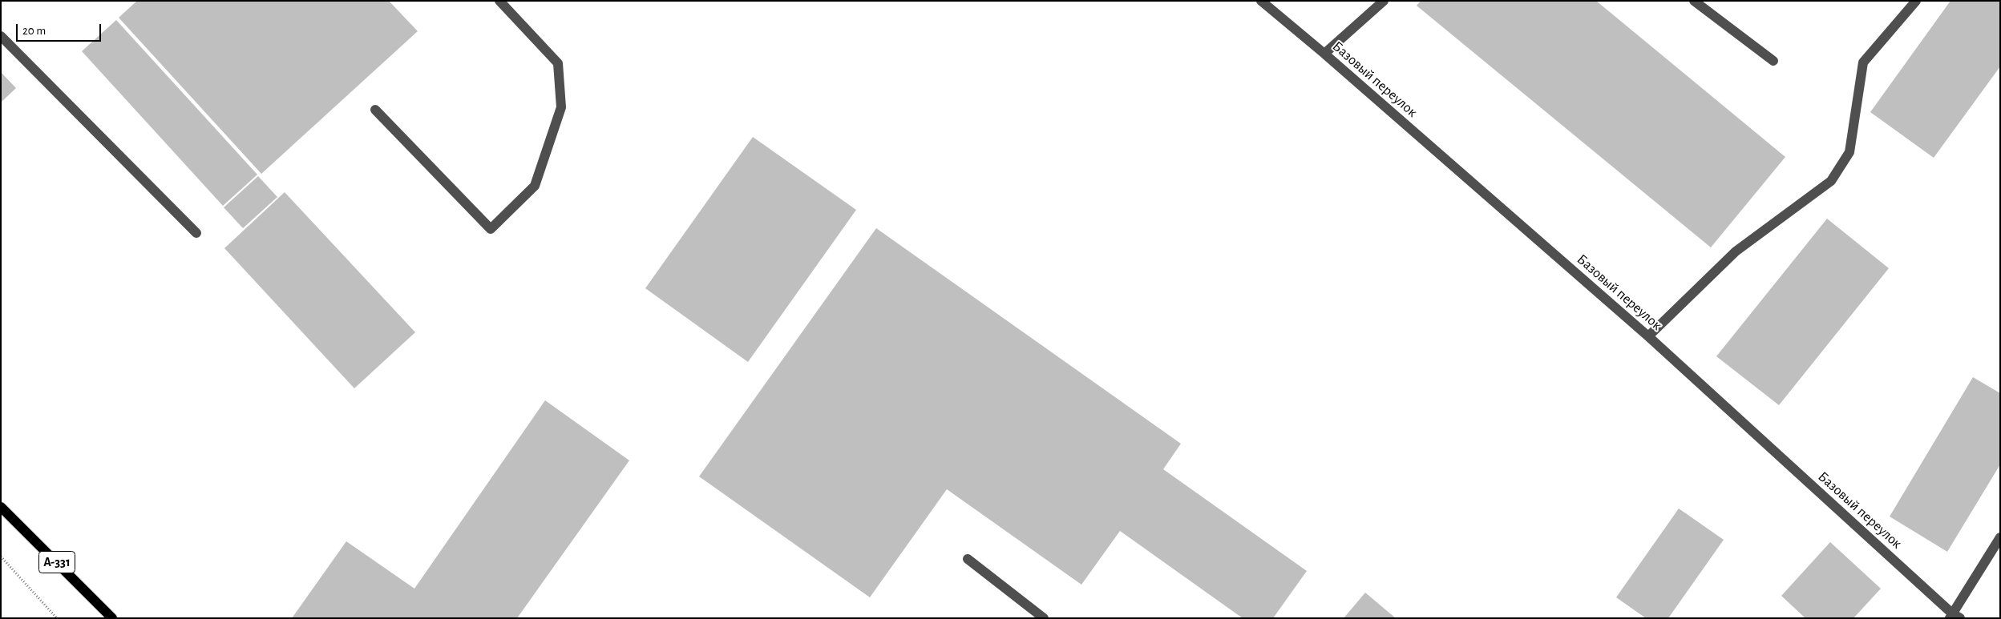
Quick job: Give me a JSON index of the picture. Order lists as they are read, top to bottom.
{
  "streets": {
    "main road": ["А-331"],
    "street": ["Базовый переулок"]
  },
  "scale_bar": "20 m"
}
